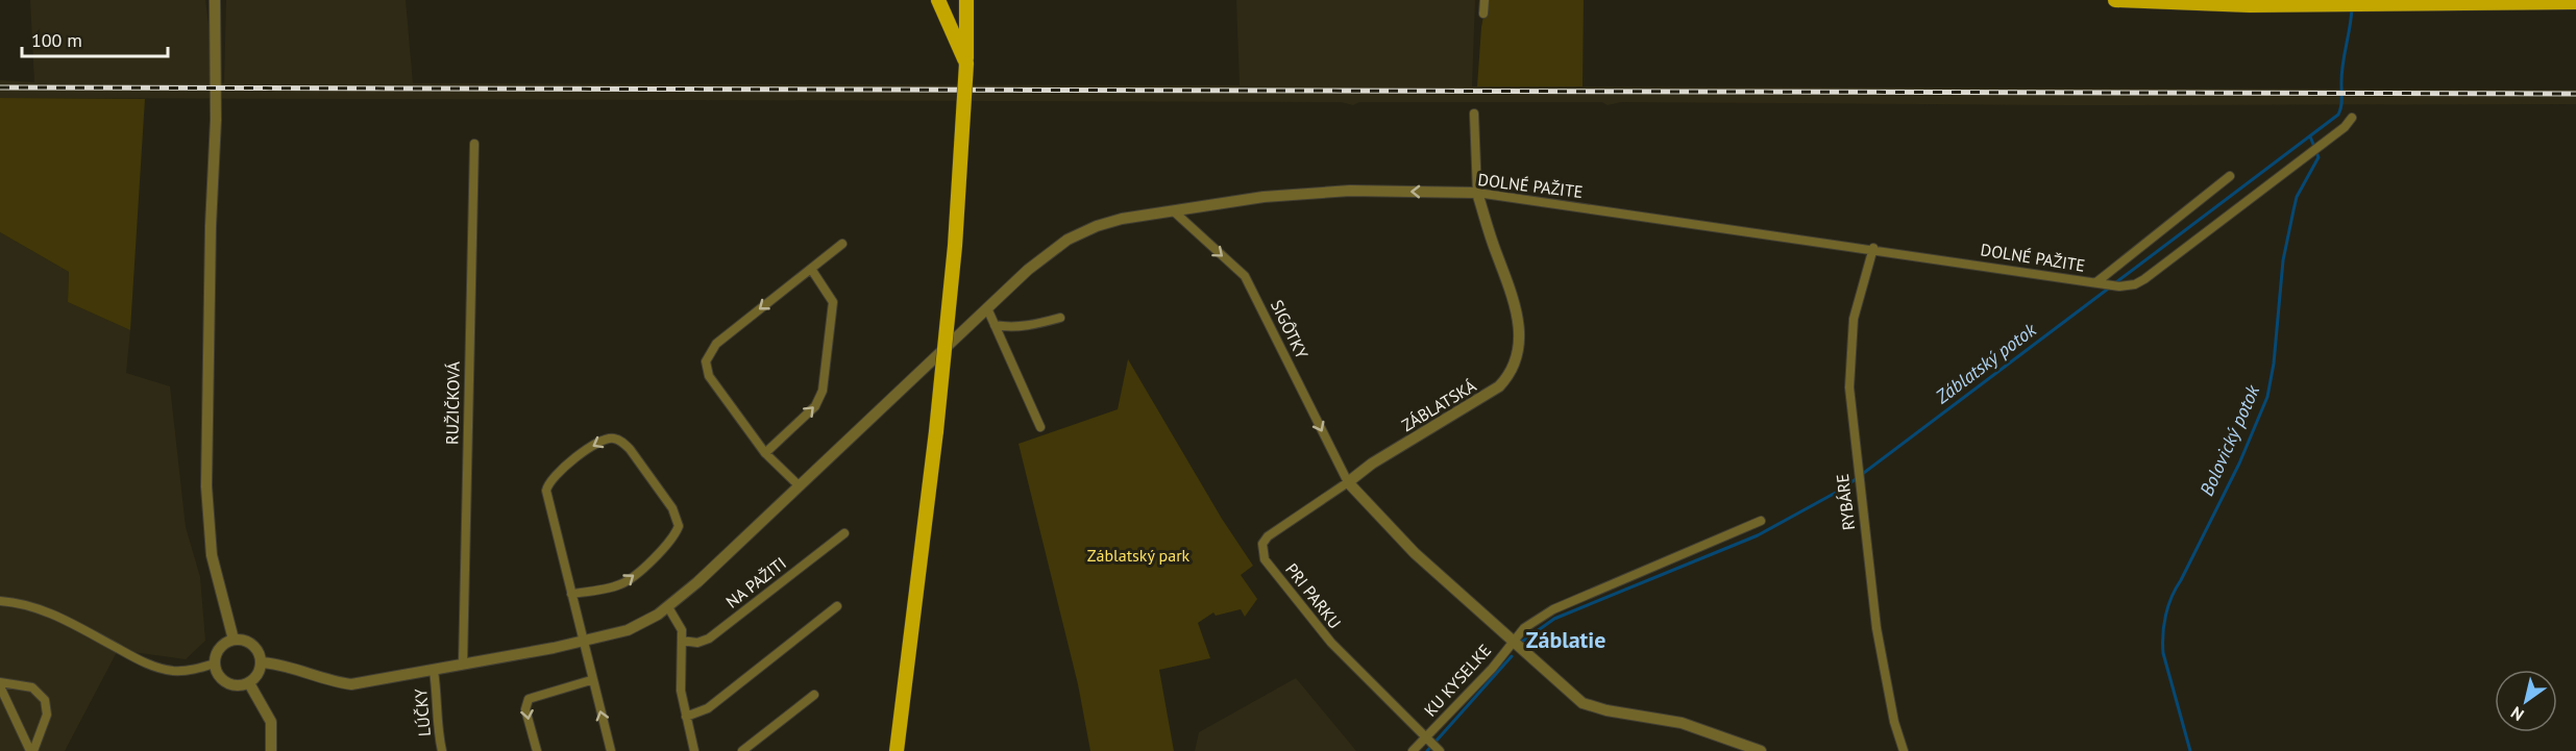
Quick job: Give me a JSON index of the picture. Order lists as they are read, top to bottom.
{
  "streets": {
    "street": [
      "DOLNÉ PAŽITE",
      "SIGÔTKY",
      "RUŽIČKOVÁ",
      "ZÁBLATSKÁ",
      "RYBÁRE",
      "NA PAŽITI",
      "PRI PARKU",
      "KU KYSELKE",
      "LÚČKY"
    ]
  },
  "crossings": [
    ["DOLNÉ PAŽITE", "SIGÔTKY"],
    ["DOLNÉ PAŽITE", "RUŽIČKOVÁ"],
    ["DOLNÉ PAŽITE", "ZÁBLATSKÁ"],
    ["DOLNÉ PAŽITE", "RYBÁRE"],
    ["DOLNÉ PAŽITE", "LÚČKY"],
    ["SIGÔTKY", "ZÁBLATSKÁ"],
    ["SIGÔTKY", "PRI PARKU"],
    ["ZÁBLATSKÁ", "PRI PARKU"],
    ["PRI PARKU", "KU KYSELKE"]
  ],
  "one_way": ["SIGÔTKY"],
  "districts": ["Záblatie"],
  "water": ["Záblatský potok", "Bolovický potok"],
  "parks": ["Záblatský park"],
  "scale_bar": "100 m",
  "north": "bottom left"
}
